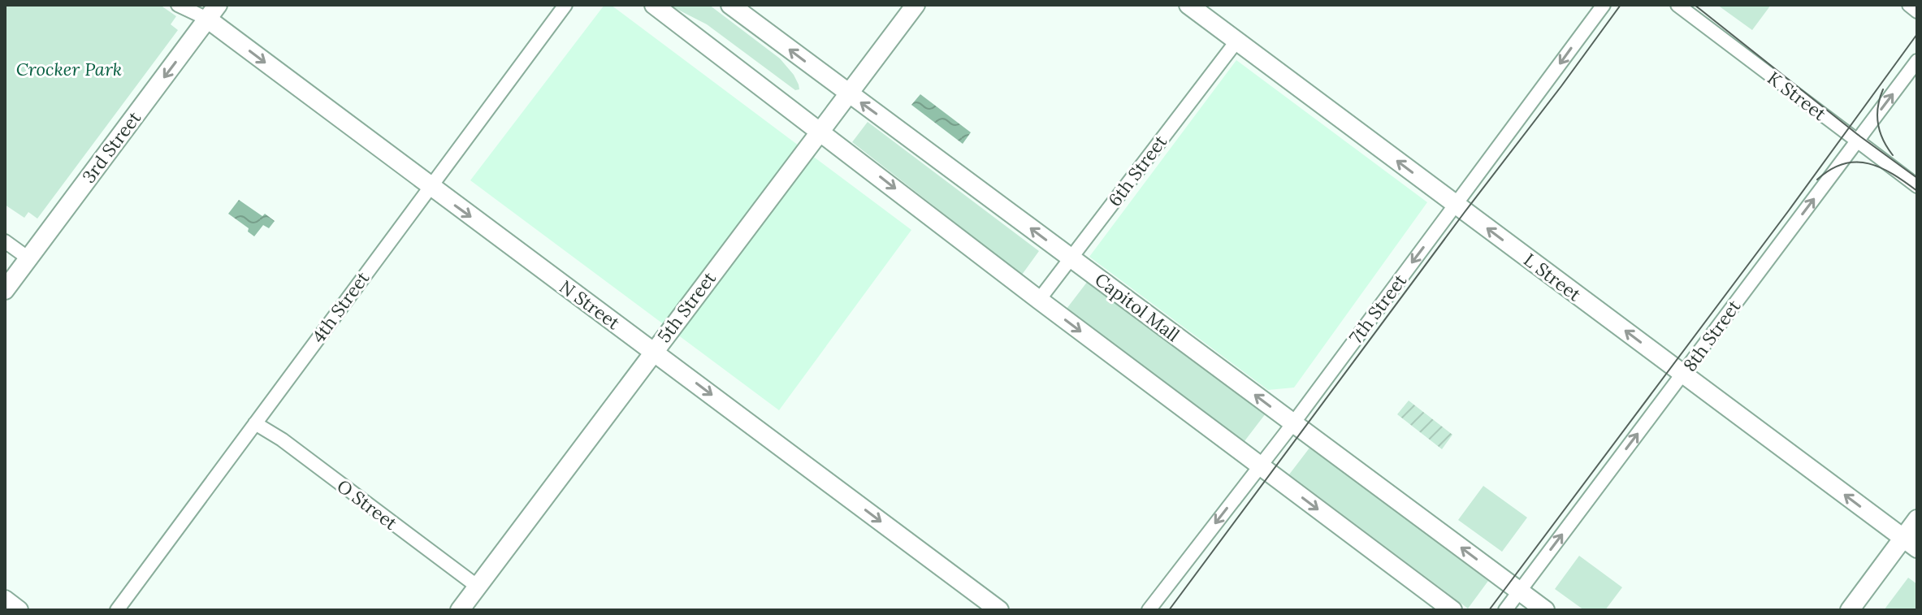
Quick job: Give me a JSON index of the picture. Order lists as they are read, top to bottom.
{
  "streets": {
    "main road": [
      "3rd Street",
      "L Street",
      "N Street",
      "5th Street",
      "Capitol Mall"
    ],
    "street": [
      "K Street",
      "6th Street",
      "4th Street",
      "7th Street",
      "8th Street",
      "O Street"
    ]
  },
  "crossings": [
    ["K Street", "8th Street"],
    ["3rd Street", "N Street"],
    ["6th Street", "L Street"],
    ["6th Street", "Capitol Mall"],
    ["L Street", "7th Street"],
    ["L Street", "8th Street"],
    ["N Street", "4th Street"],
    ["N Street", "5th Street"],
    ["4th Street", "O Street"],
    ["5th Street", "Capitol Mall"],
    ["5th Street", "O Street"],
    ["Capitol Mall", "7th Street"],
    ["Capitol Mall", "8th Street"]
  ],
  "one_way": [
    "3rd Street",
    "L Street",
    "N Street",
    "7th Street",
    "8th Street"
  ],
  "parks": ["Crocker Park"]
}
